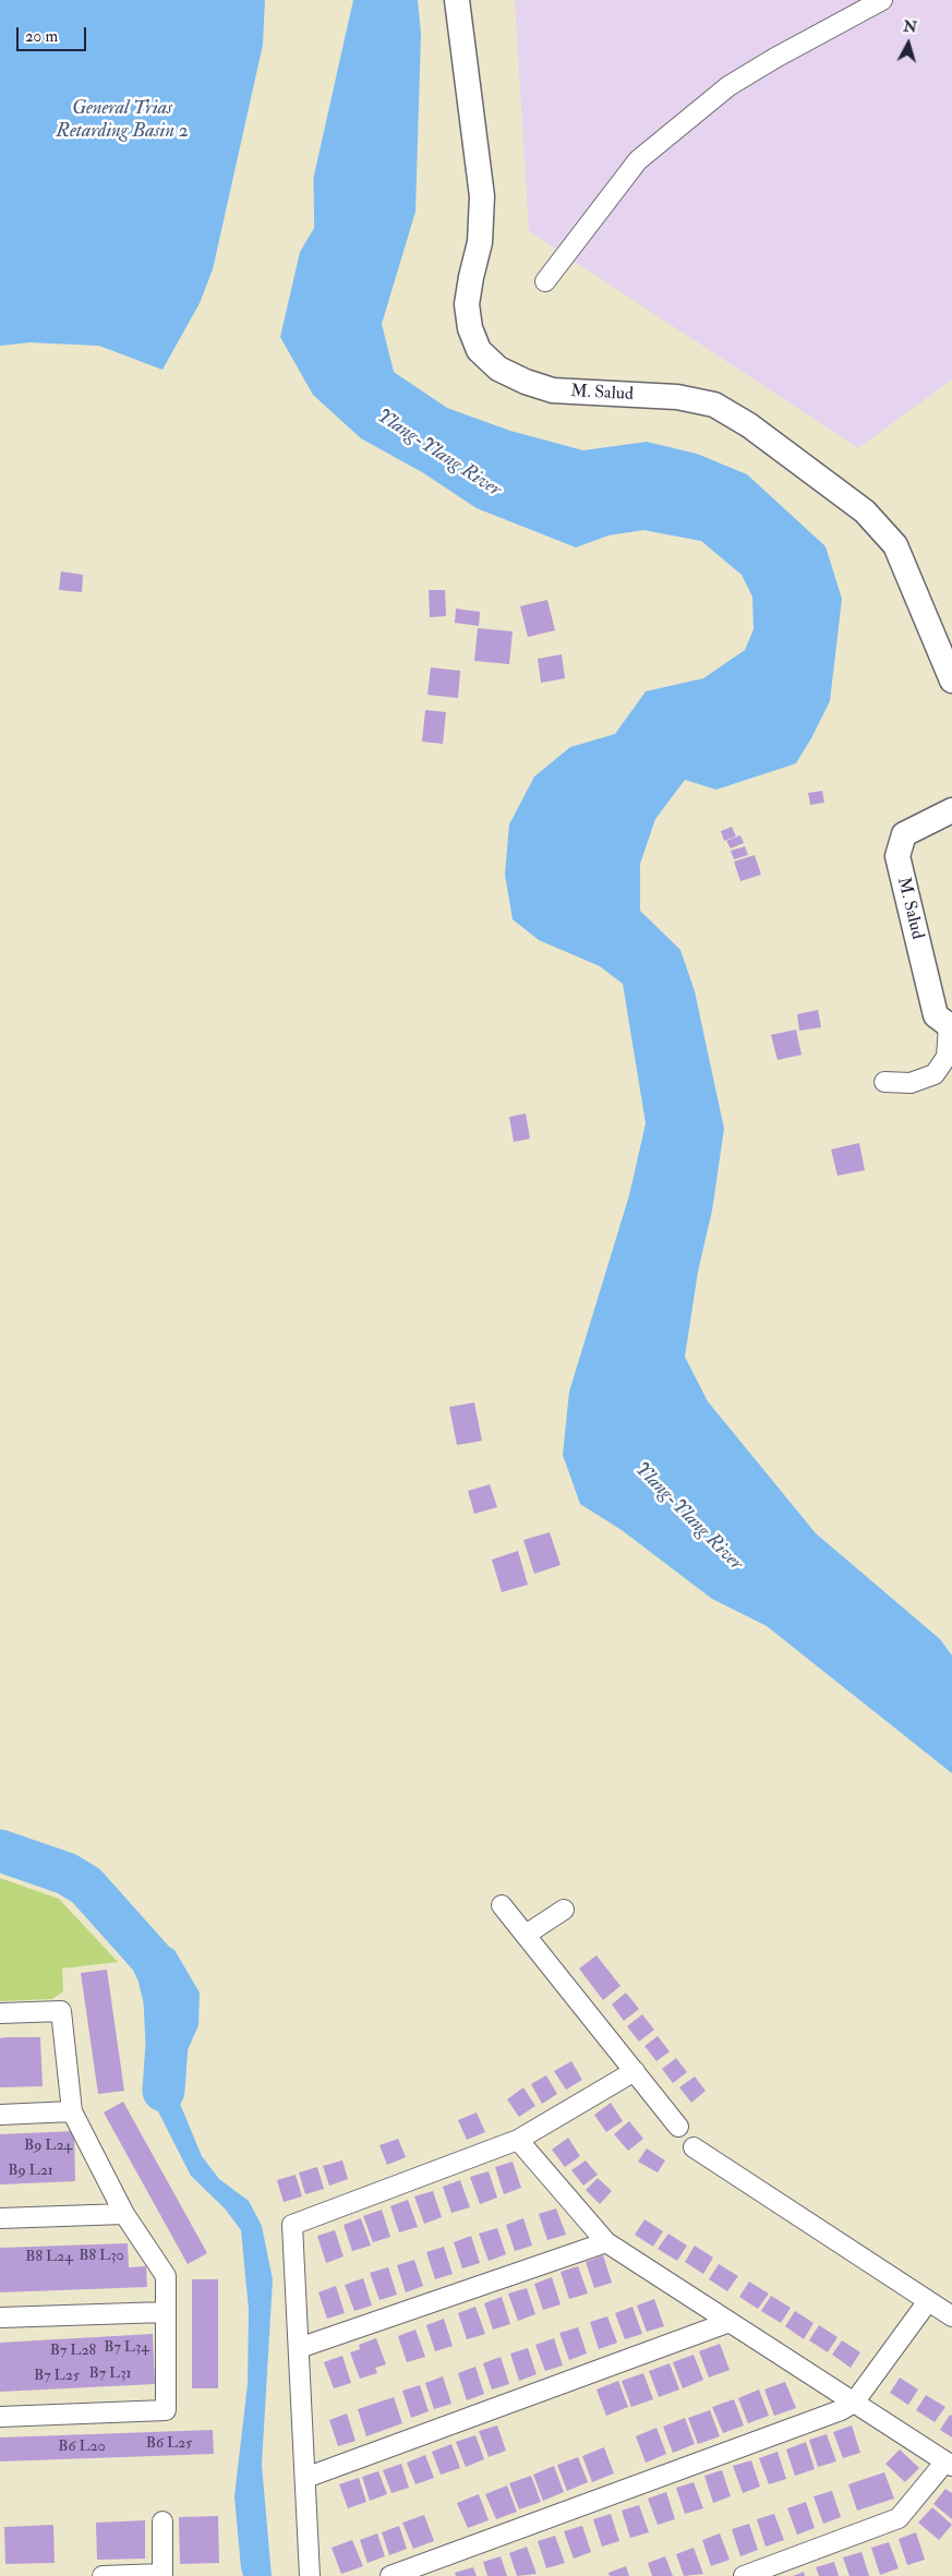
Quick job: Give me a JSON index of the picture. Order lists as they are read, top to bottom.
{
  "streets": {
    "street": ["M. Salud"]
  },
  "water": ["General Trias Retarding Basin 2", "Ylang-Ylang River"],
  "house_numbers": [
    "B9 L24",
    "B9 L21",
    "B8 L30",
    "B8 L24",
    "B7 L34",
    "B7 L28",
    "B7 L31",
    "B7 L25",
    "B6 L25",
    "B6 L20"
  ],
  "scale_bar": "20 m",
  "north": "top"
}
